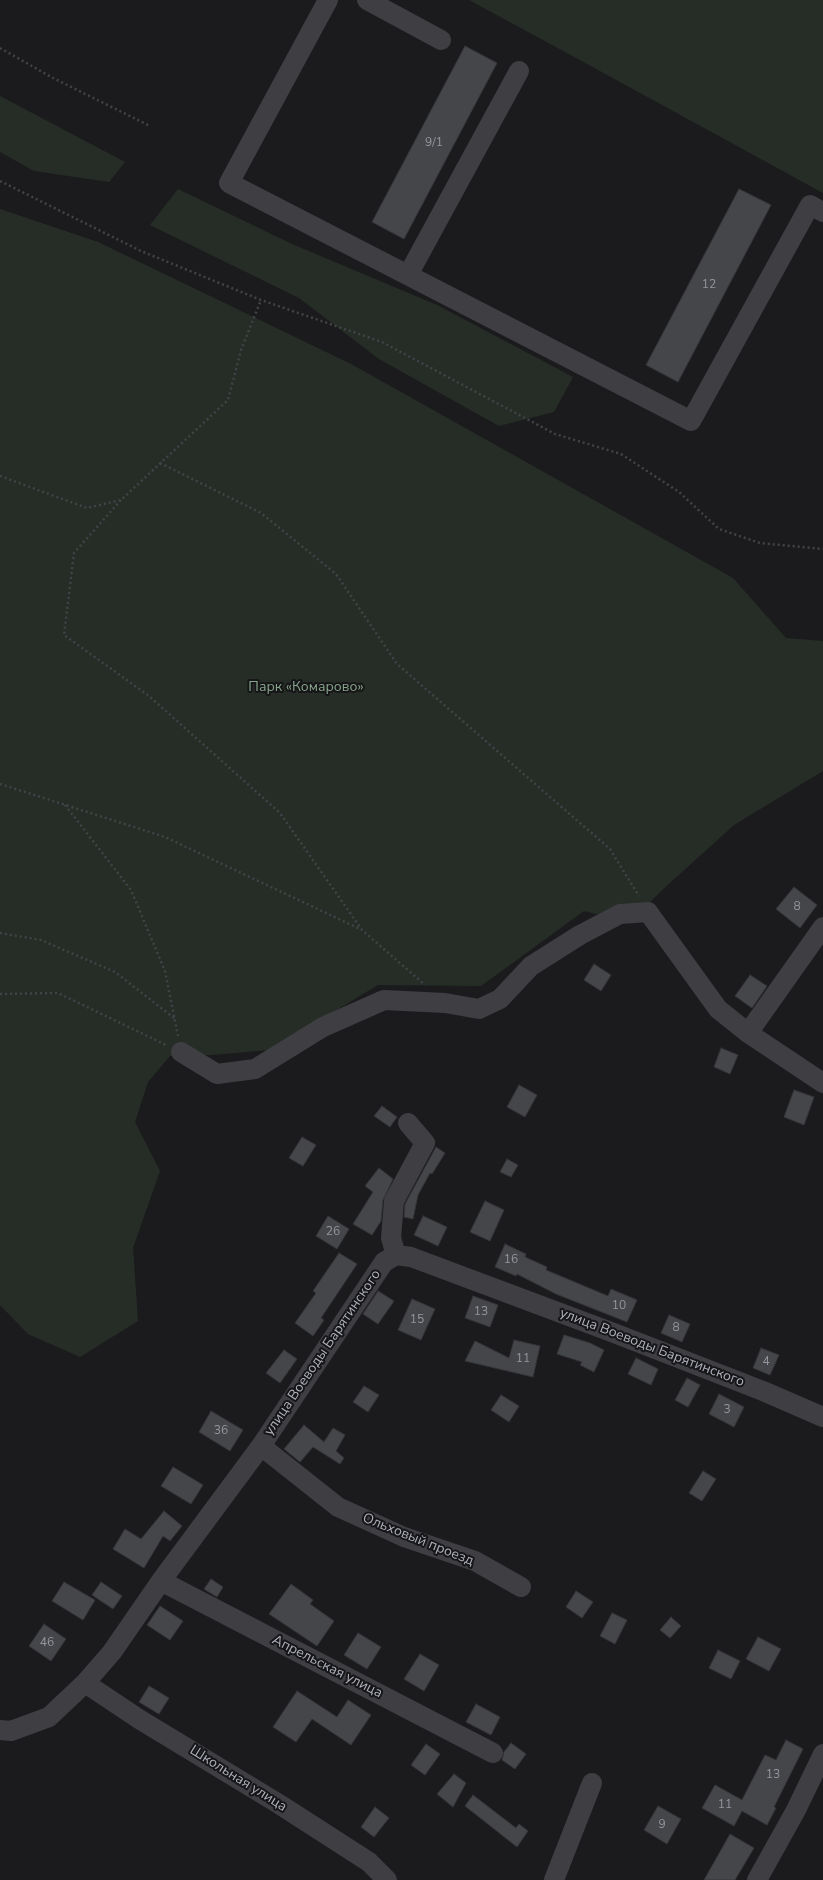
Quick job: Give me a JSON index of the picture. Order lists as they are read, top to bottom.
{
  "streets": {
    "street": [
      "улица Воеводы Барятинского",
      "Ольховый проезд",
      "Апрельская улица",
      "Школьная улица"
    ]
  },
  "crossings": [
    ["улица Воеводы Барятинского", "Ольховый проезд"],
    ["улица Воеводы Барятинского", "Апрельская улица"],
    ["улица Воеводы Барятинского", "Школьная улица"]
  ],
  "parks": ["Парк «Комарово»"],
  "house_numbers": [
    "9/1",
    "12",
    "8",
    "26",
    "16",
    "10",
    "13",
    "15",
    "8",
    "11",
    "4",
    "3",
    "36",
    "46",
    "13",
    "11",
    "9"
  ]
}
